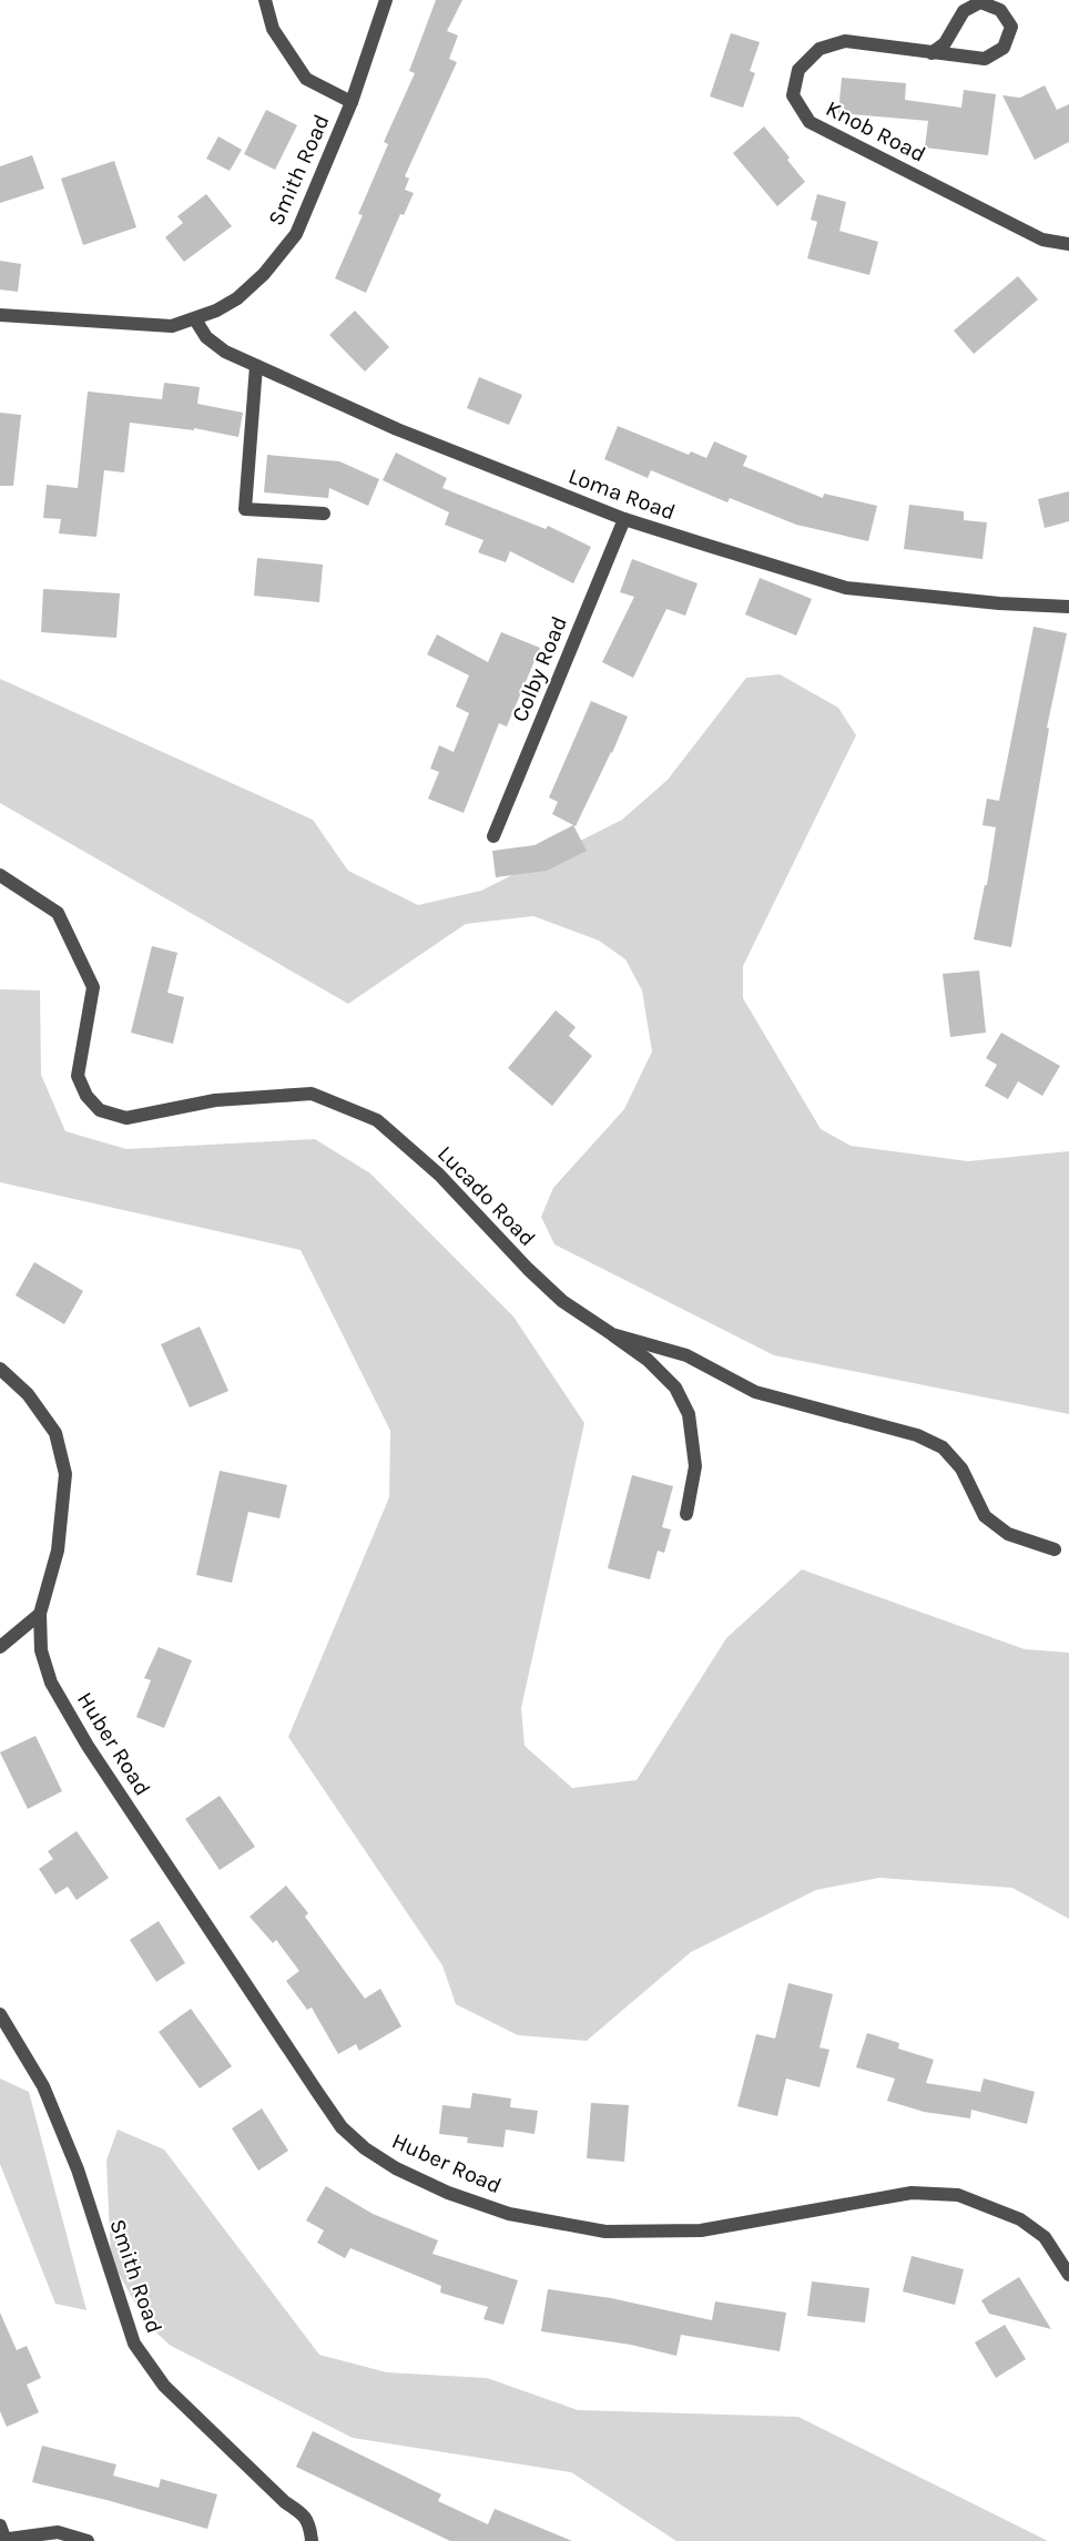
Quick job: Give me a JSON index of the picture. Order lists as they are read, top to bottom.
{
  "streets": {
    "street": [
      "Knob Road",
      "Smith Road",
      "Loma Road",
      "Colby Road",
      "Lucado Road",
      "Huber Road"
    ]
  },
  "crossings": [
    ["Smith Road", "Loma Road"],
    ["Loma Road", "Colby Road"]
  ]
}
